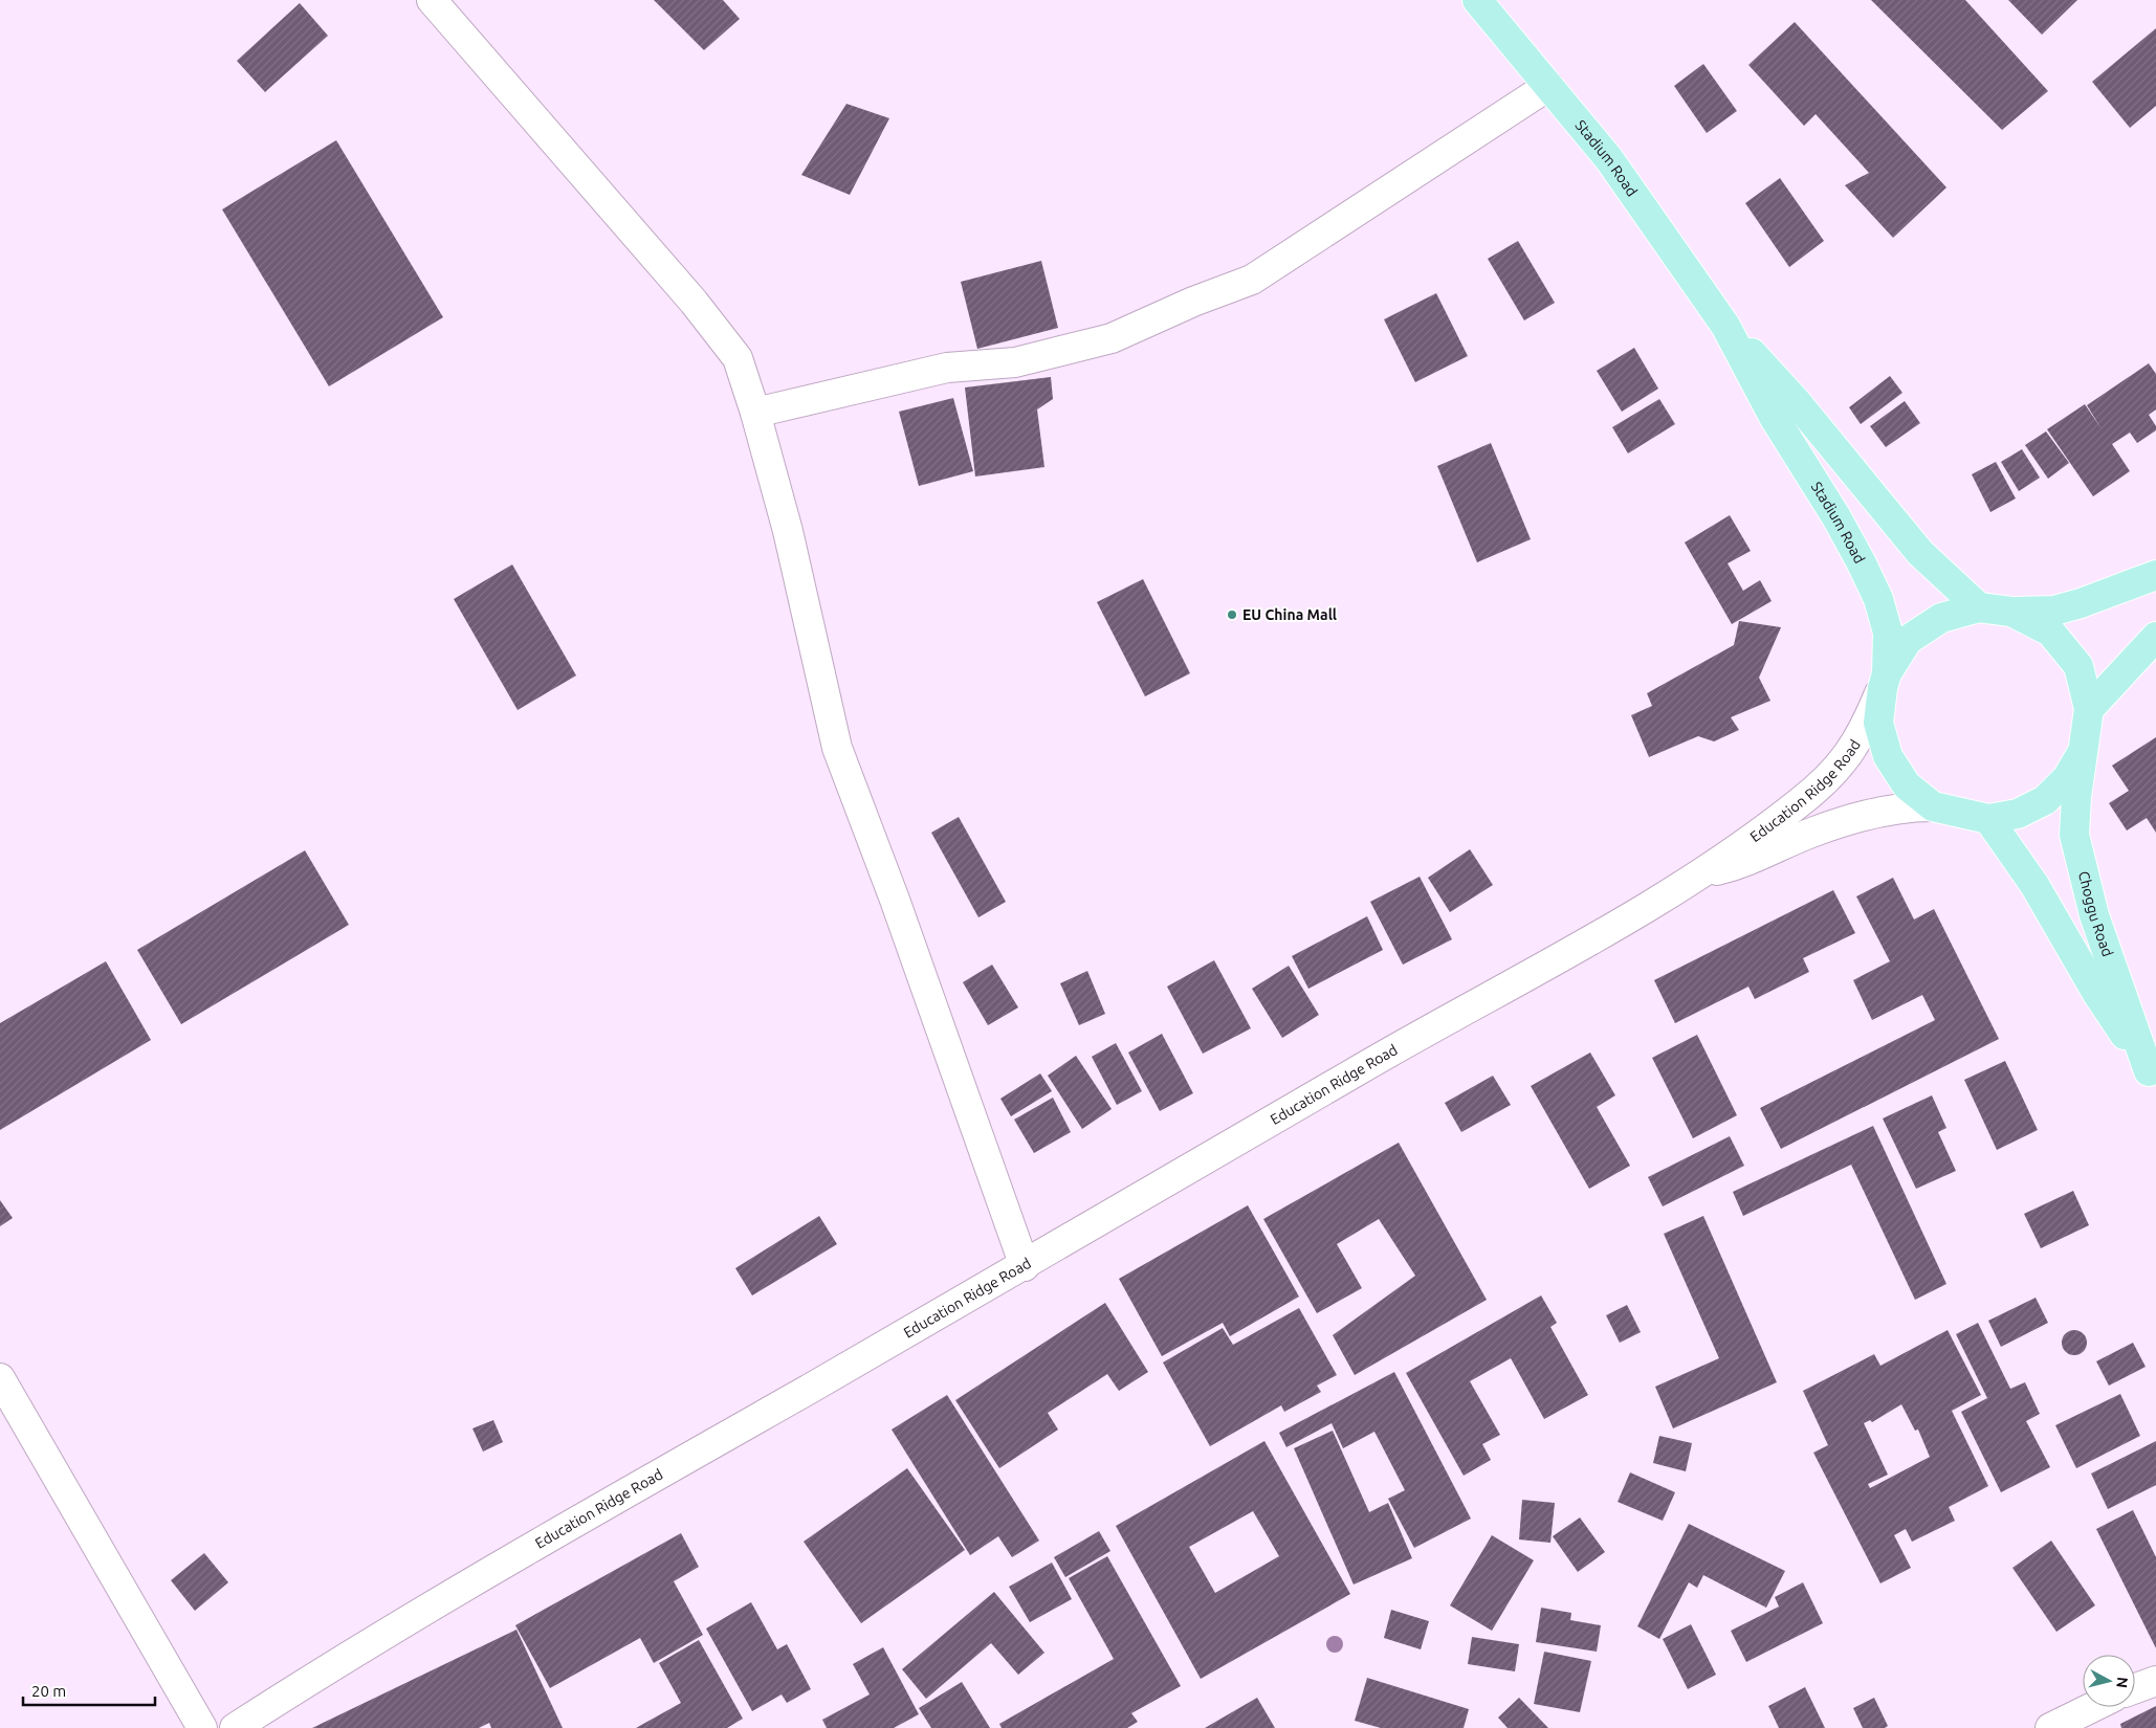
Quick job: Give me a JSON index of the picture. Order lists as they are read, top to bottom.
{
  "streets": {
    "main road": ["Stadium Road", "Choggu Road"],
    "street": ["Education Ridge Road"]
  },
  "crossings": [
    ["Stadium Road", "Education Ridge Road"]
  ],
  "places": ["EU China Mall"],
  "scale_bar": "20 m",
  "north": "right"
}
